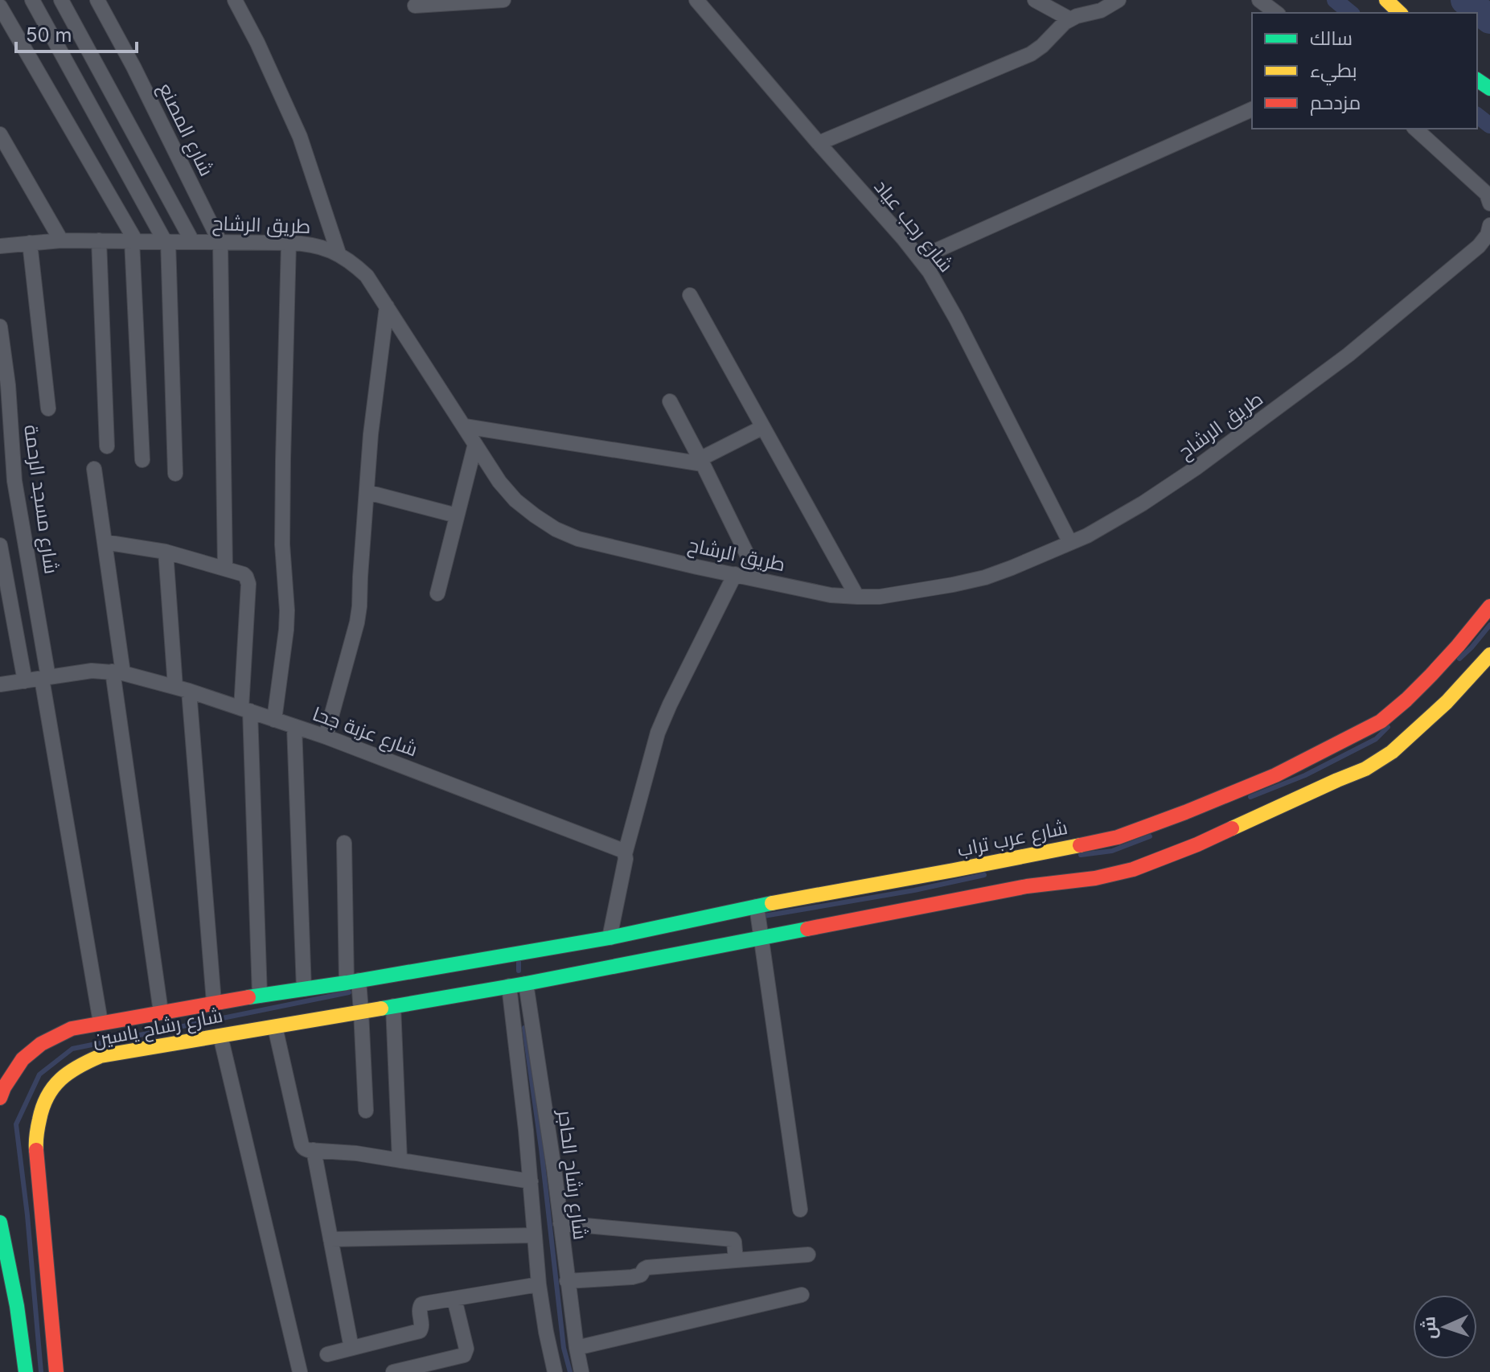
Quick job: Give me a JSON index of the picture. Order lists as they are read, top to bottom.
{
  "streets": {
    "street": [
      "شارع المصنع",
      "طريق الرشاح",
      "شارع رجب عياد",
      "شارع مسجد الرحمة",
      "شارع عزبة جحا",
      "شارع عرب تراب",
      "شارع رشاح ياسين",
      "شارع رشاح الحاجر"
    ]
  },
  "crossings": [
    ["شارع المصنع", "طريق الرشاح"],
    ["طريق الرشاح", "شارع رجب عياد"],
    ["شارع مسجد الرحمة", "شارع عزبة جحا"],
    ["شارع مسجد الرحمة", "شارع رشاح ياسين"],
    ["شارع عرب تراب", "شارع رشاح ياسين"],
    ["شارع رشاح ياسين", "شارع رشاح الحاجر"]
  ],
  "legend": ["سالك", "بطيء", "مزدحم"],
  "scale_bar": "50 m",
  "north": "left"
}
